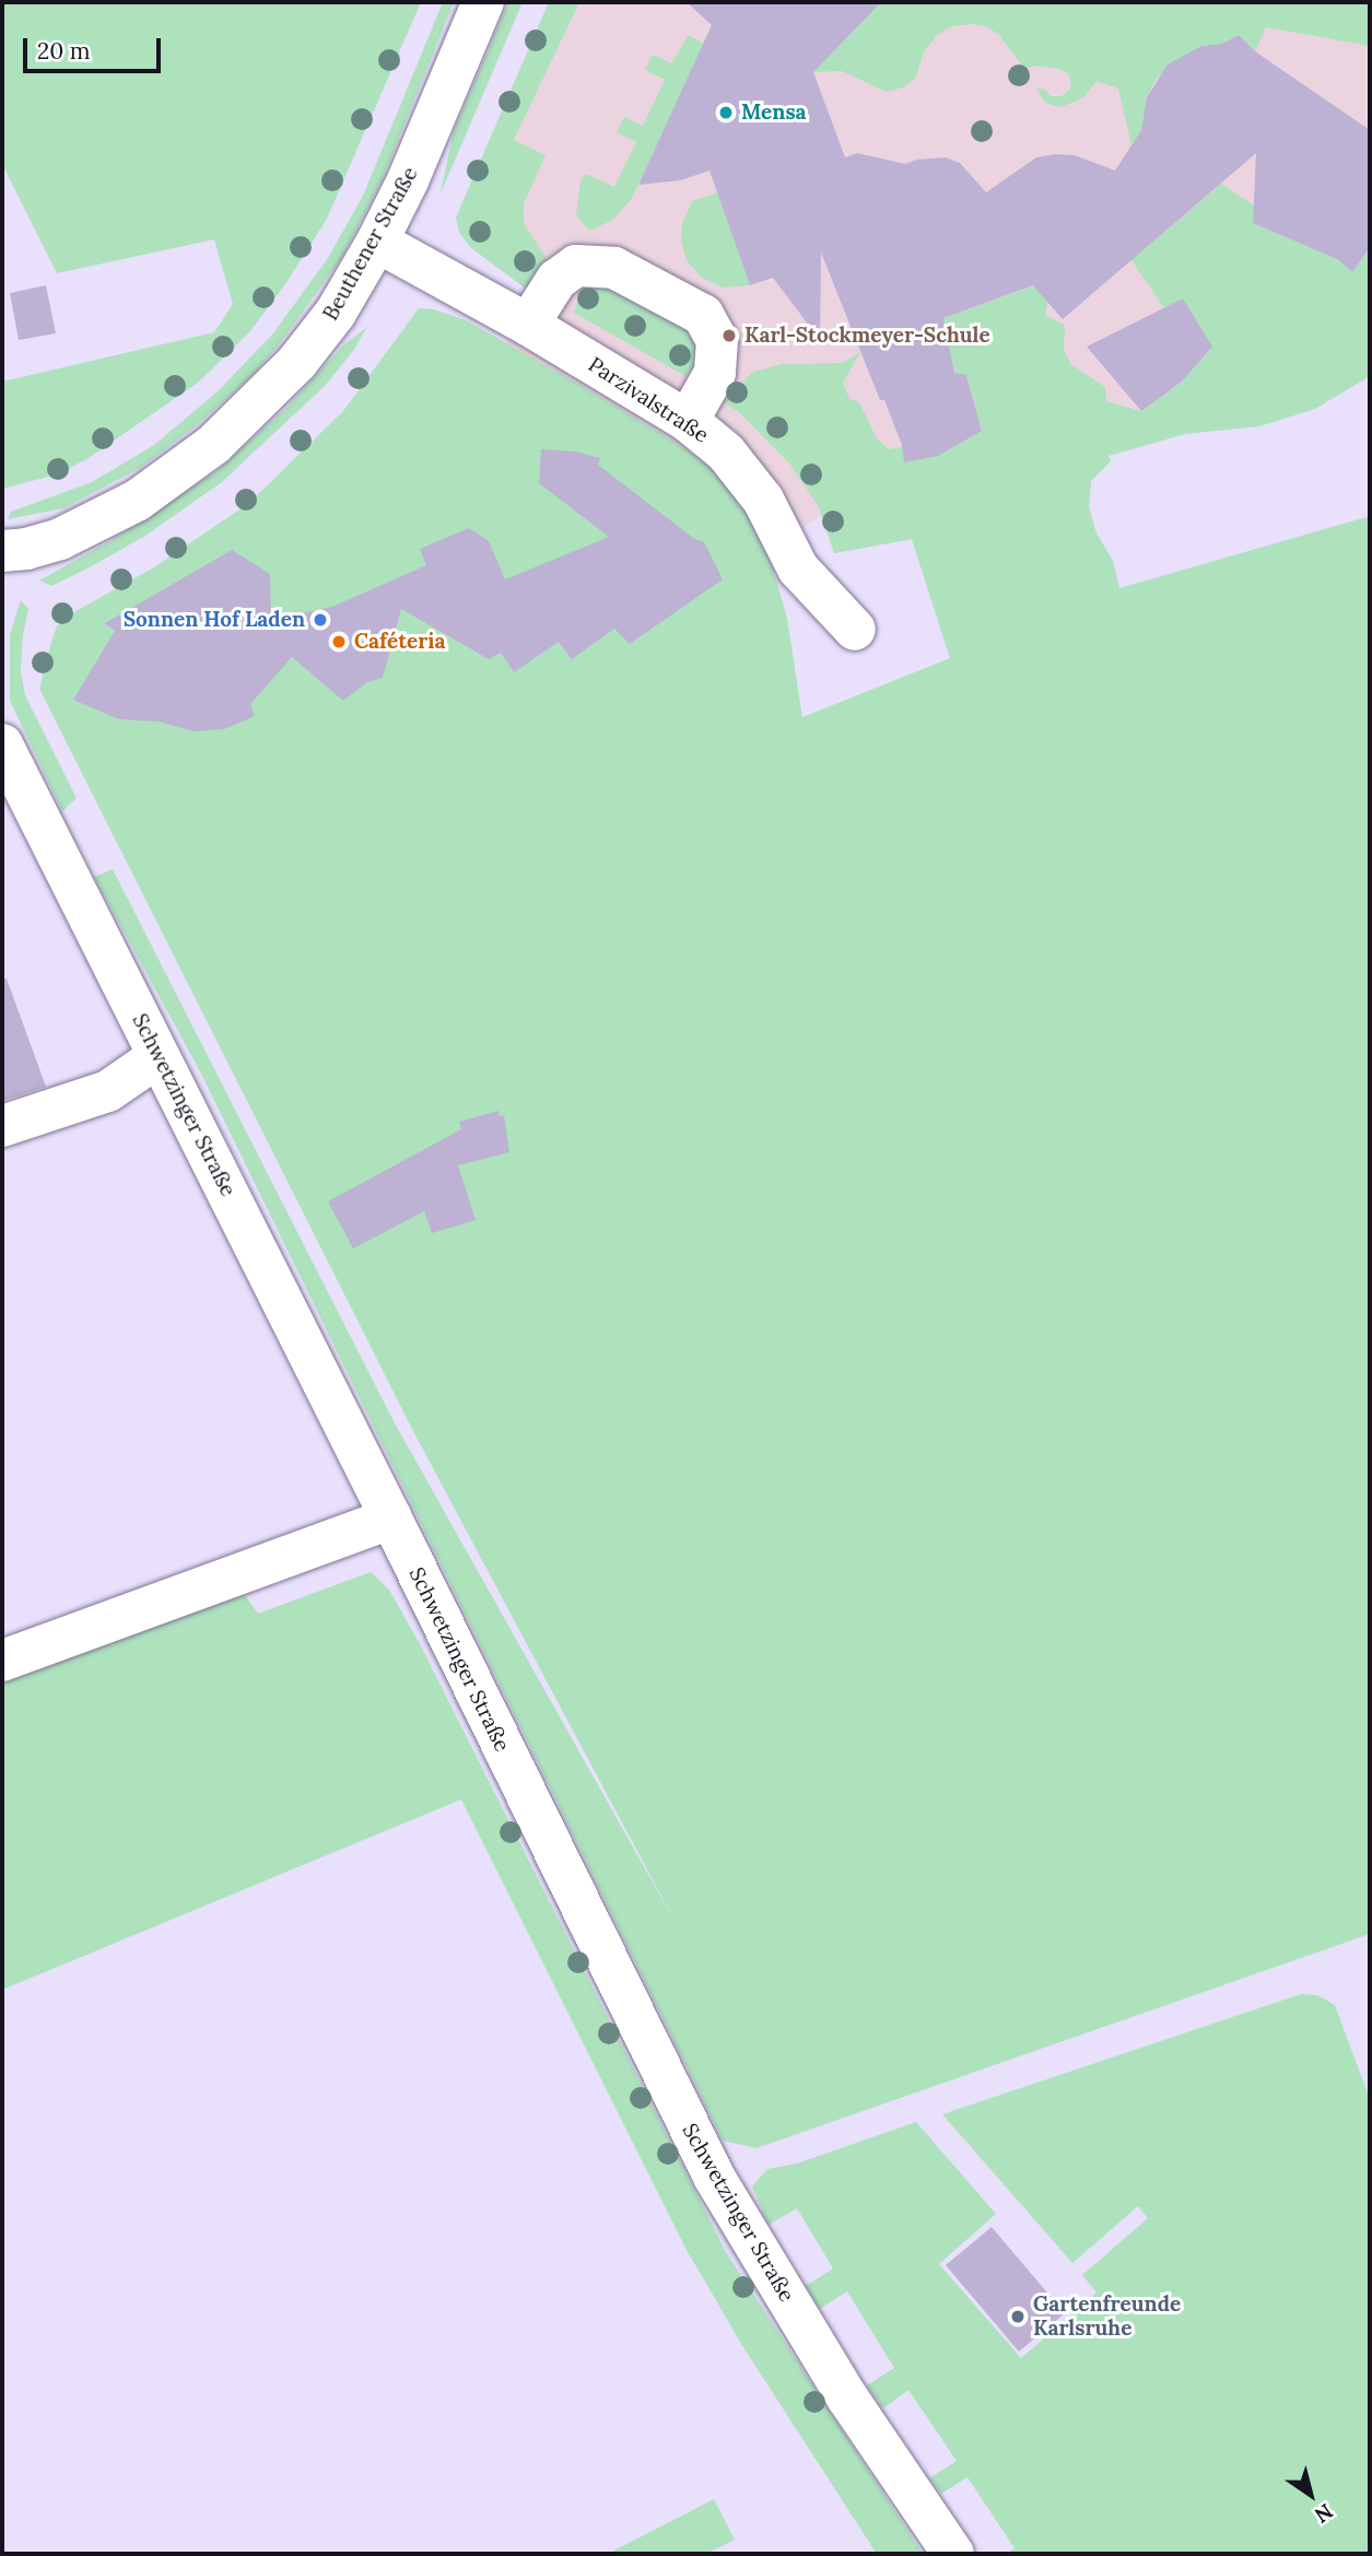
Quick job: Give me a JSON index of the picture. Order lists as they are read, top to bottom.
{
  "streets": {
    "street": ["Beuthener Straße", "Parzivalstraße", "Schwetzinger Straße"]
  },
  "crossings": [
    ["Beuthener Straße", "Parzivalstraße"]
  ],
  "places": [
    "Mensa",
    "Karl-Stockmeyer-Schule",
    "Sonnen Hof Laden",
    "Caféteria",
    "Gartenfreunde Karlsruhe"
  ],
  "scale_bar": "20 m",
  "north": "bottom right"
}
